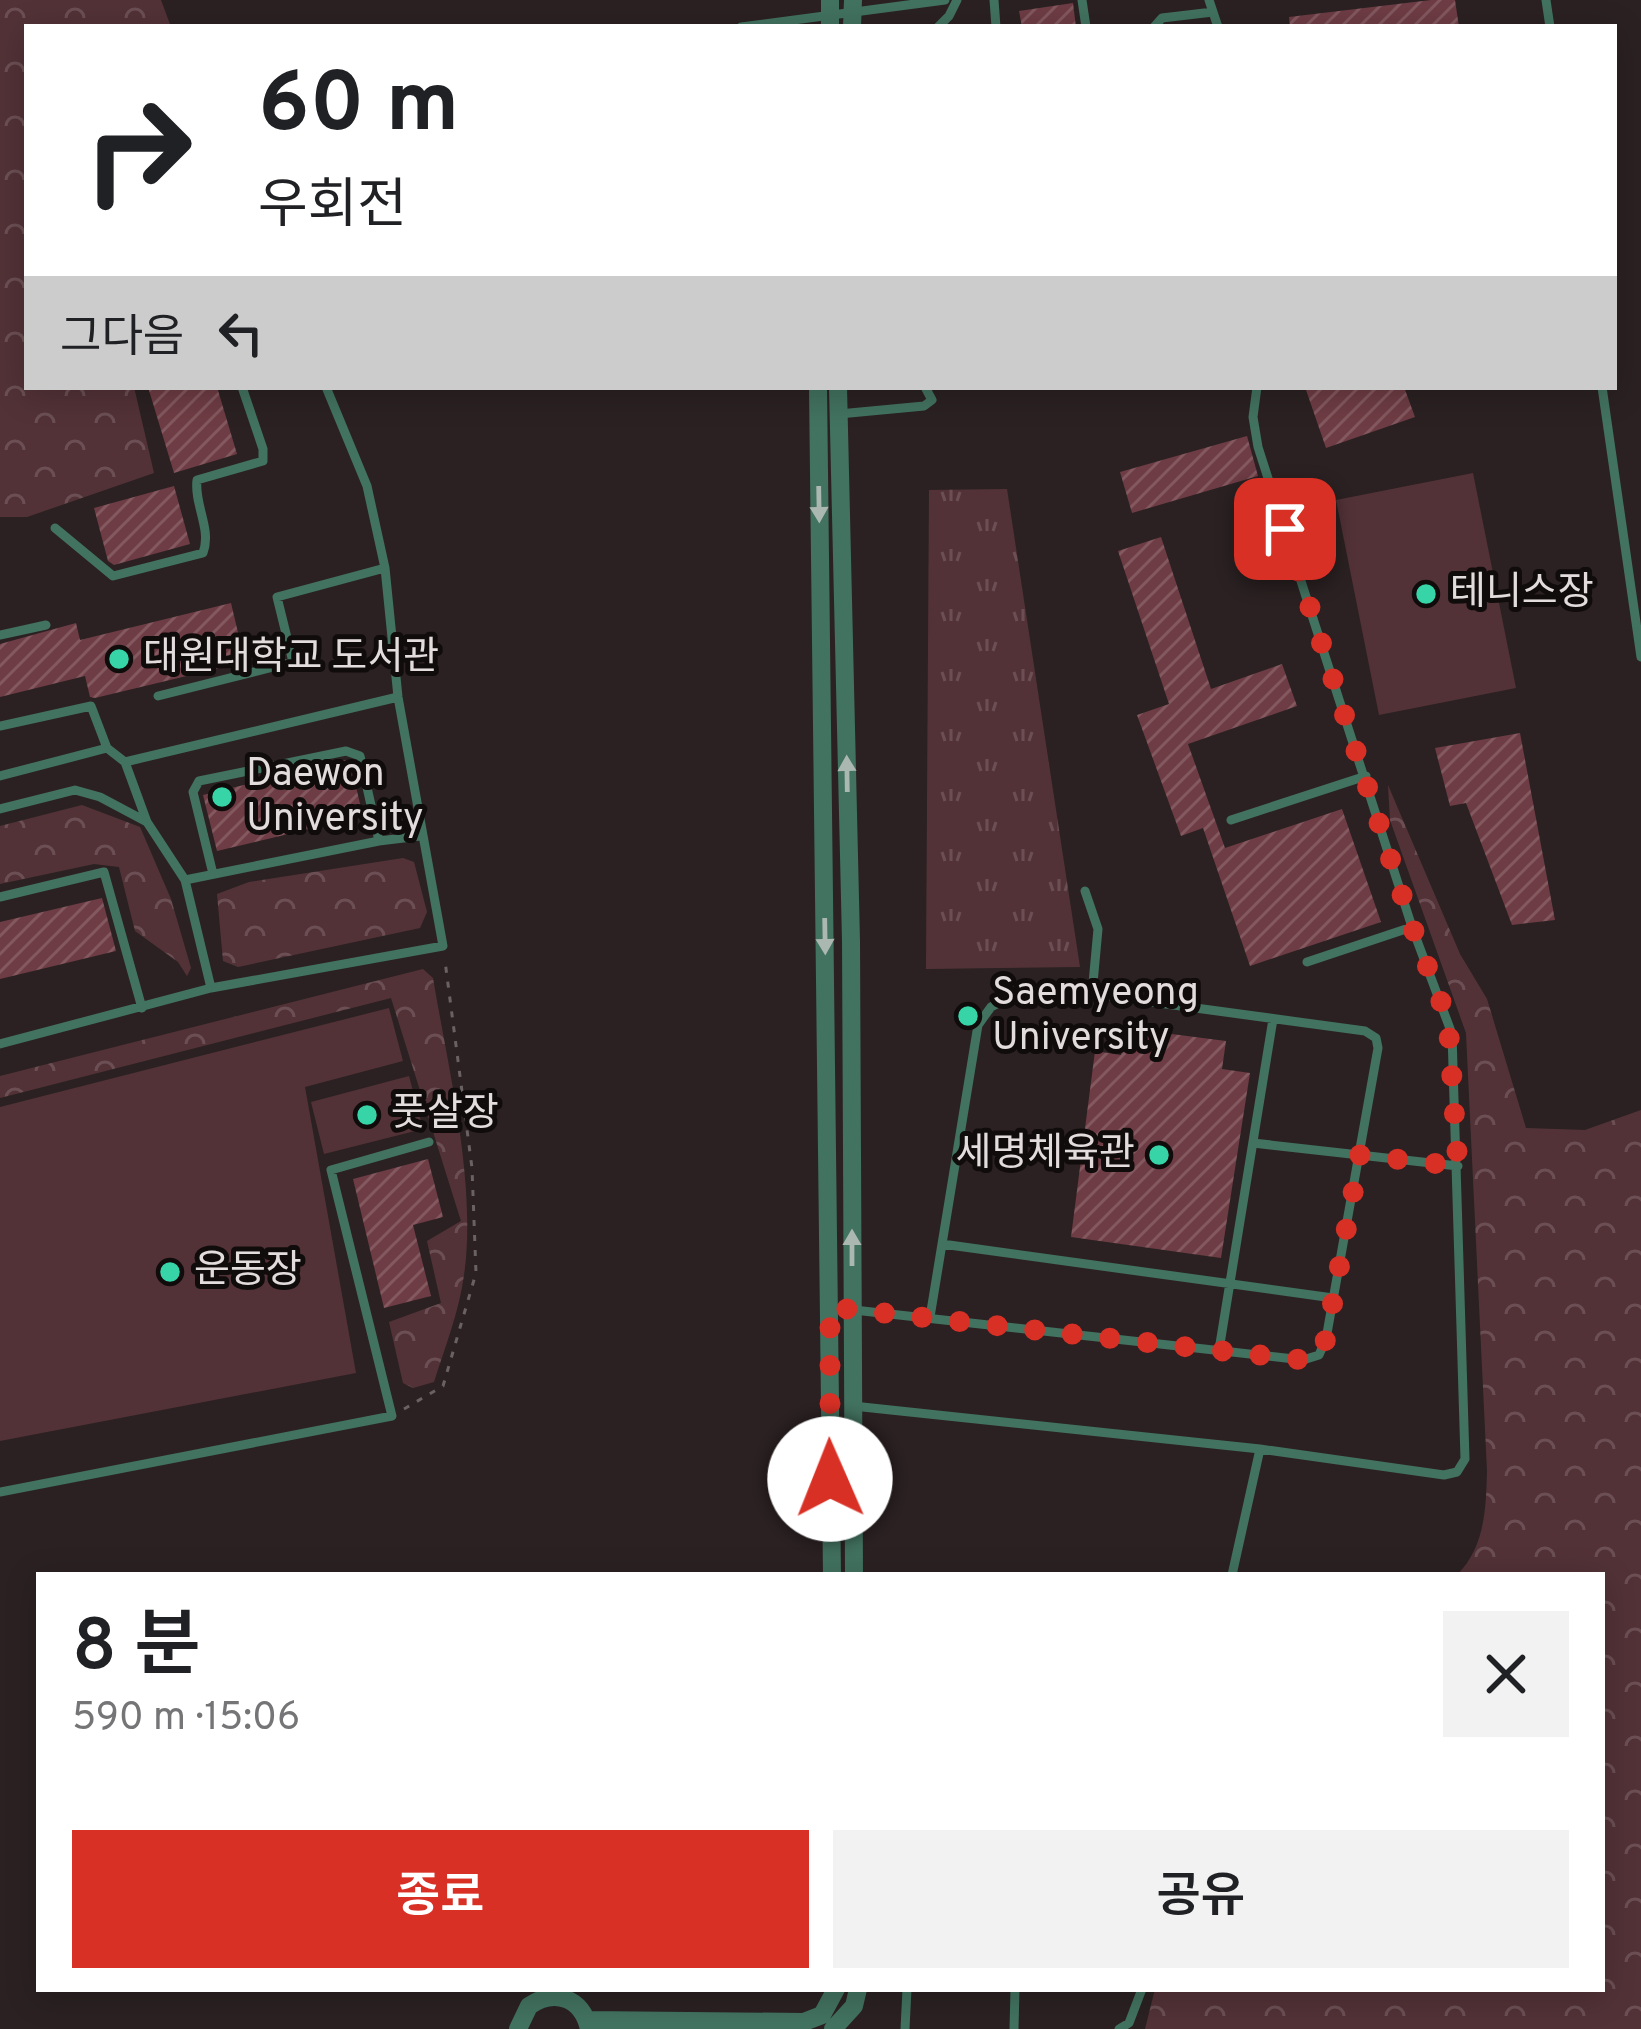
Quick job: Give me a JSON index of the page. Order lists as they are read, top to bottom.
{
  "places": [
    "테니스장",
    "대원대학교 도서관",
    "Daewon University",
    "Saemyeong University",
    "풋살장",
    "세명체육관",
    "운동장"
  ],
  "page": {
    "turn": ["60 m", "우회전"],
    "then": "그다음",
    "heading": ["8 분", "590 m · 15:06"],
    "buttons": ["종료", "공유"]
  }
}
